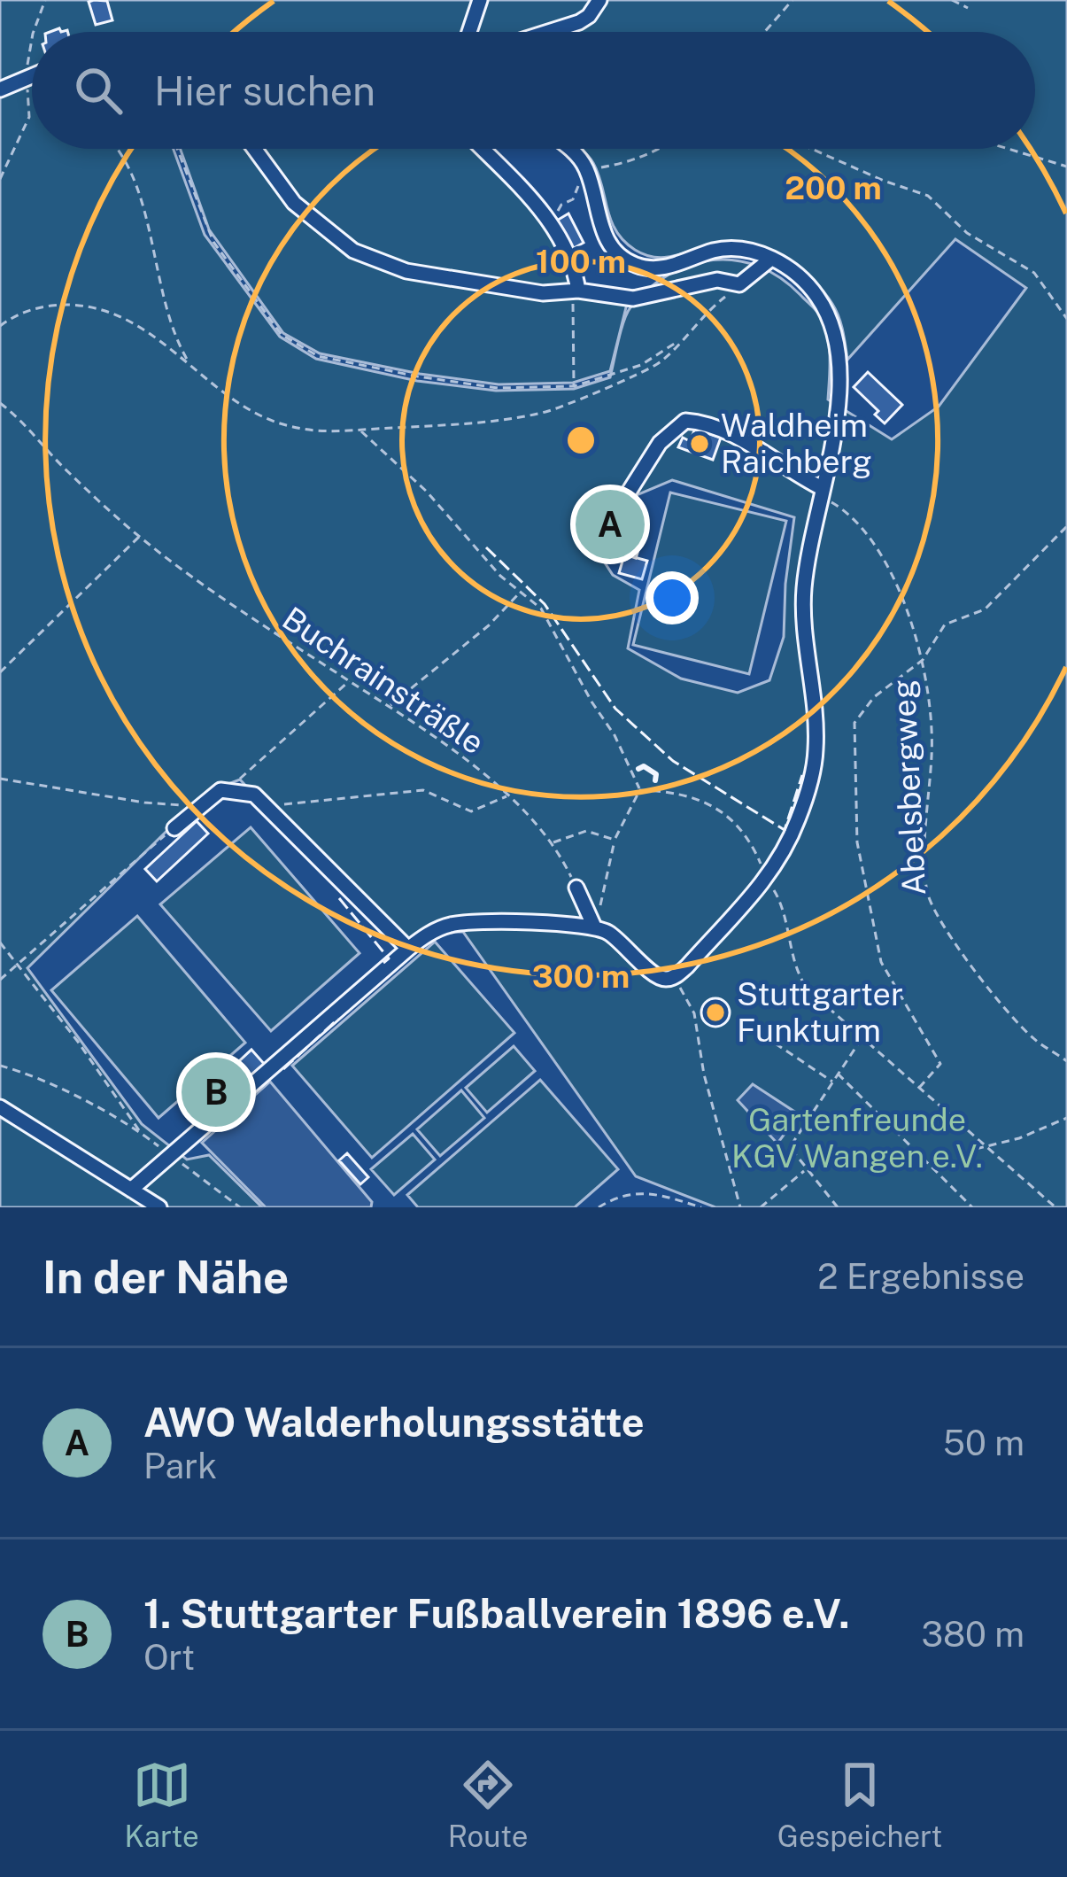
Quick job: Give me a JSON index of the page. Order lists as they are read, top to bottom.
{
  "streets": {
    "path": ["Buchrainsträßle", "Abelsbergweg"]
  },
  "parks": ["Gartenfreunde KGV Wangen e.V."],
  "places": ["Waldheim Raichberg", "Stuttgarter Funkturm"],
  "page": {
    "search": "Hier suchen",
    "pins": ["A", "B"],
    "heading": ["In der Nähe", "2 Ergebnisse"],
    "list": [
      {
        "mark": "A",
        "name": "AWO Walderholungsstätte",
        "note": "Park",
        "value": "50 m"
      },
      {
        "mark": "B",
        "name": "1. Stuttgarter Fußballverein 1896 e.V.",
        "note": "Ort",
        "value": "380 m"
      }
    ],
    "nav": ["Karte", "Route", "Gespeichert"]
  },
  "rings": ["200 m", "100 m", "300 m"]
}
